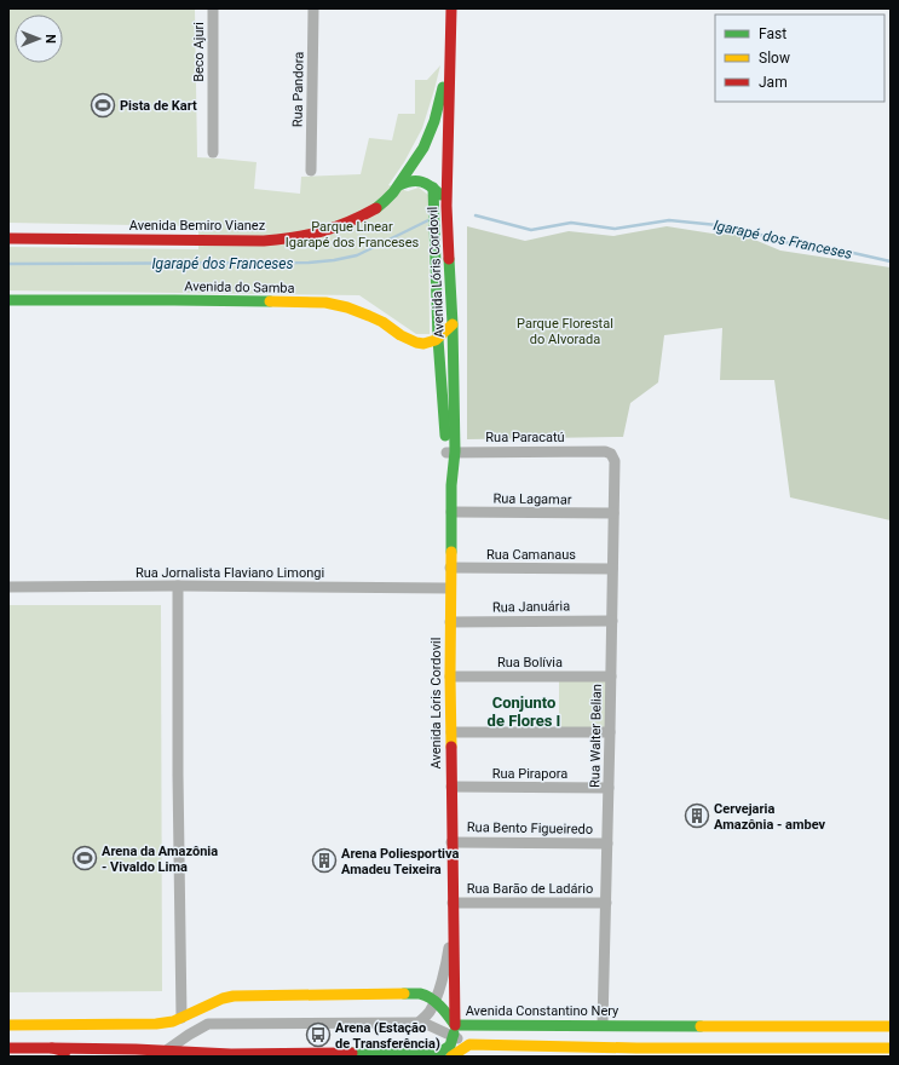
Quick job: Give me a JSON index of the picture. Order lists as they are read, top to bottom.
{
  "streets": {
    "main road": [
      "Avenida Bemiro Vianez",
      "Avenida Lóris Cordovil",
      "Avenida do Samba",
      "Avenida Constantino Nery"
    ],
    "street": [
      "Beco Ajuri",
      "Rua Pandora",
      "Rua Paracatú",
      "Rua Lagamar",
      "Rua Camanaus",
      "Rua Jornalista Flaviano Limongi",
      "Rua Januária",
      "Rua Bolívia",
      "Rua Walter Belian",
      "Rua Pirapora",
      "Rua Bento Figueiredo",
      "Rua Barão de Ladário"
    ]
  },
  "crossings": [
    ["Avenida Bemiro Vianez", "Avenida Lóris Cordovil"],
    ["Avenida Lóris Cordovil", "Avenida do Samba"],
    ["Avenida Lóris Cordovil", "Rua Paracatú"],
    ["Avenida Lóris Cordovil", "Rua Lagamar"],
    ["Avenida Lóris Cordovil", "Rua Camanaus"],
    ["Avenida Lóris Cordovil", "Rua Jornalista Flaviano Limongi"],
    ["Avenida Lóris Cordovil", "Rua Januária"],
    ["Avenida Lóris Cordovil", "Rua Bolívia"],
    ["Avenida Lóris Cordovil", "Rua Pirapora"],
    ["Avenida Lóris Cordovil", "Rua Bento Figueiredo"],
    ["Avenida Lóris Cordovil", "Rua Barão de Ladário"],
    ["Avenida Lóris Cordovil", "Avenida Constantino Nery"],
    ["Rua Paracatú", "Rua Walter Belian"],
    ["Rua Lagamar", "Rua Walter Belian"],
    ["Rua Camanaus", "Rua Walter Belian"],
    ["Rua Januária", "Rua Walter Belian"],
    ["Rua Bolívia", "Rua Walter Belian"],
    ["Rua Walter Belian", "Rua Pirapora"],
    ["Rua Walter Belian", "Rua Bento Figueiredo"],
    ["Rua Walter Belian", "Rua Barão de Ladário"],
    ["Rua Walter Belian", "Avenida Constantino Nery"]
  ],
  "districts": ["Conjunto de Flores I"],
  "water": ["Igarapé dos Franceses"],
  "parks": ["Parque Linear Igarapé dos Franceses", "Parque Florestal do Alvorada"],
  "places": {
    "sports": ["Pista de Kart", "Arena da Amazônia - Vivaldo Lima"],
    "building": ["Cervejaria Amazônia - ambev", "Arena Poliesportiva Amadeu Teixeira"],
    "bus stop": ["Arena (Estação de Transferência)"]
  },
  "legend": ["Fast", "Slow", "Jam"],
  "north": "right"
}
